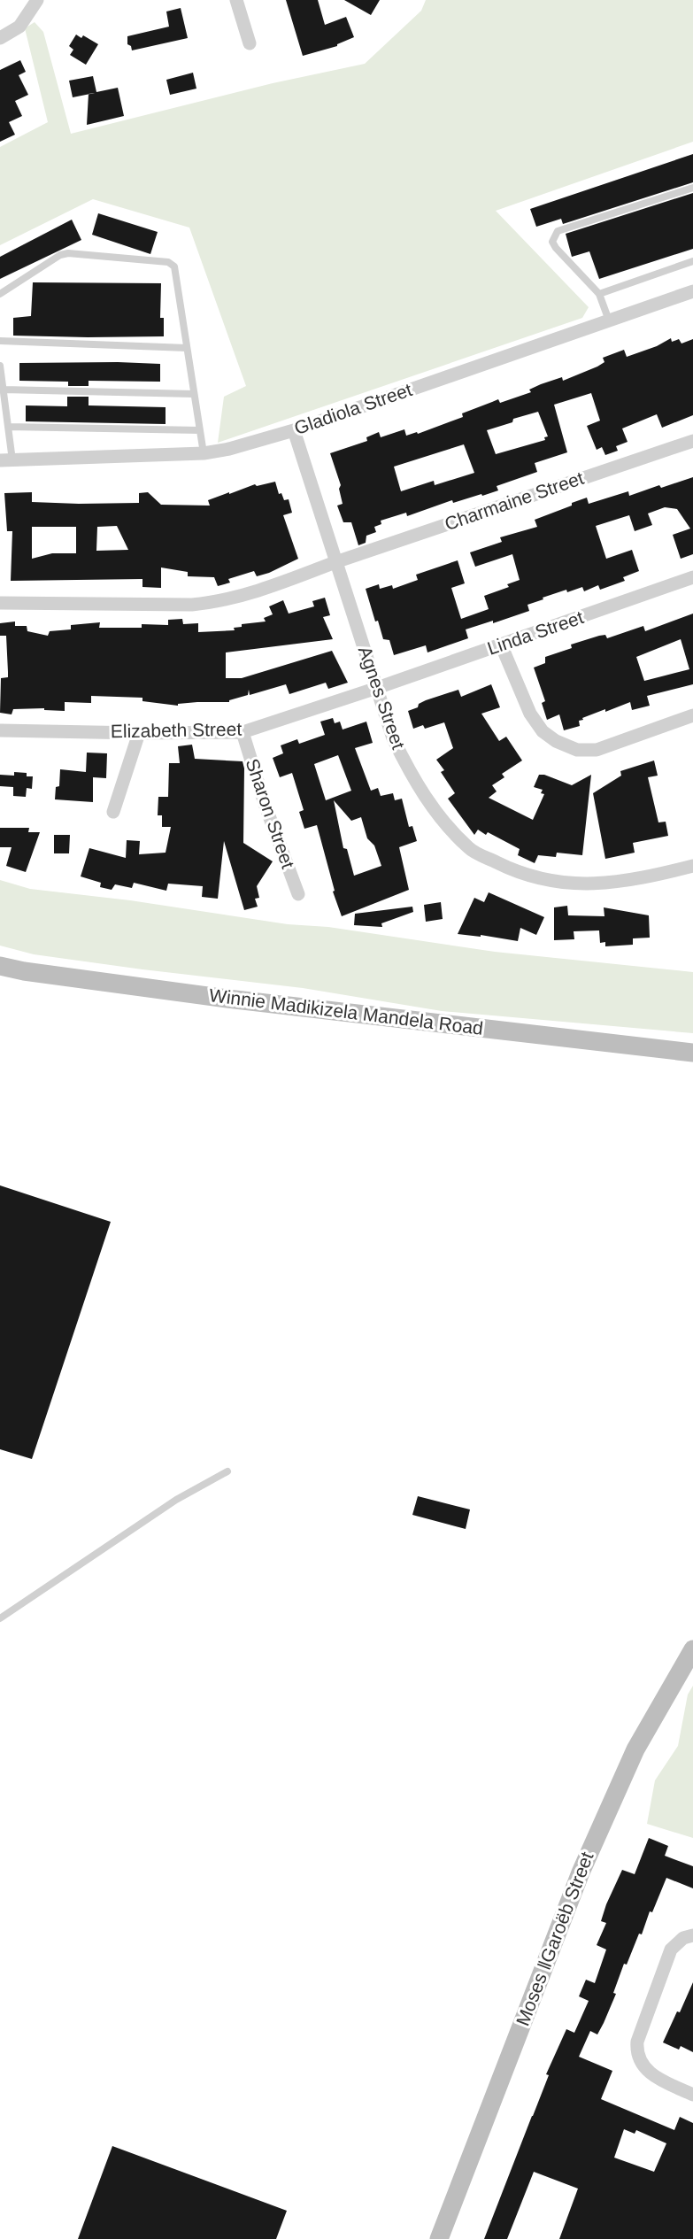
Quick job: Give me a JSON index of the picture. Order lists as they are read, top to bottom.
{
  "streets": {
    "main road": ["Winnie Madikizela Mandela Road", "Moses ǁGaroëb Street"],
    "street": [
      "Gladiola Street",
      "Charmaine Street",
      "Linda Street",
      "Agnes Street",
      "Elizabeth Street",
      "Sharon Street"
    ]
  },
  "crossings": [
    ["Gladiola Street", "Agnes Street"],
    ["Charmaine Street", "Agnes Street"],
    ["Linda Street", "Agnes Street"],
    ["Linda Street", "Elizabeth Street"],
    ["Agnes Street", "Elizabeth Street"],
    ["Elizabeth Street", "Sharon Street"]
  ]
}
